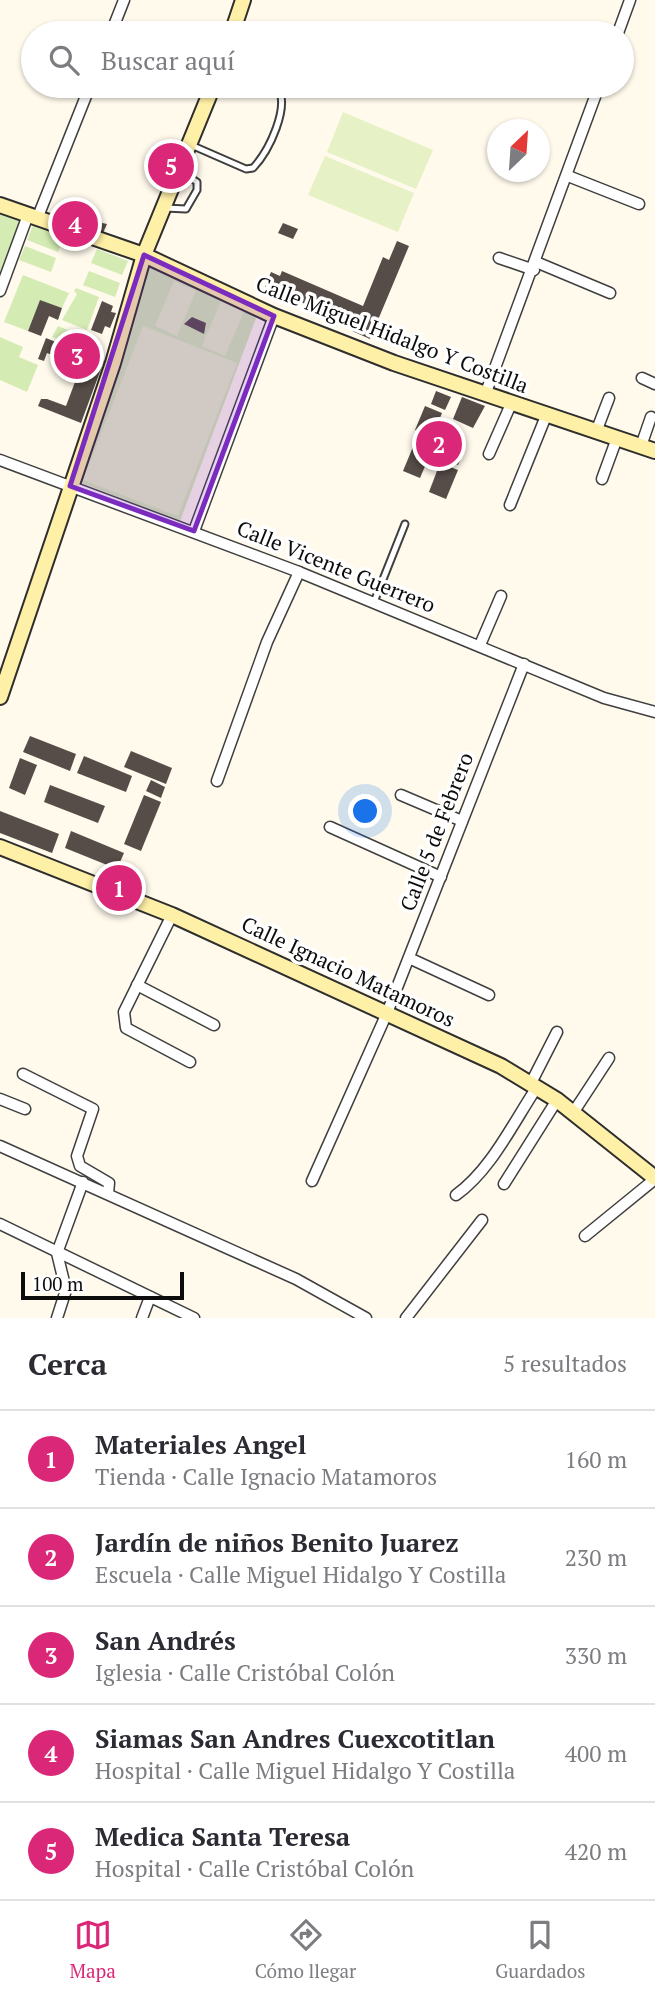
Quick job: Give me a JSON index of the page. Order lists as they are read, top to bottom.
{
  "streets": {
    "main road": ["Calle Miguel Hidalgo Y Costilla", "Calle Ignacio Matamoros"],
    "street": ["Calle Vicente Guerrero", "Calle 5 de Febrero"]
  },
  "crossings": [
    ["Calle Vicente Guerrero", "Calle 5 de Febrero"],
    ["Calle 5 de Febrero", "Calle Ignacio Matamoros"]
  ],
  "scale_bar": "100 m",
  "north": "top right",
  "page": {
    "search": "Buscar aquí",
    "pins": [
      "5",
      "4",
      "3",
      "2",
      "1"
    ],
    "scale": "100 m",
    "heading": ["Cerca", "5 resultados"],
    "list": [
      {
        "mark": "1",
        "name": "Materiales Angel",
        "note": "Tienda · Calle Ignacio Matamoros",
        "value": "160 m"
      },
      {
        "mark": "2",
        "name": "Jardín de niños Benito Juarez",
        "note": "Escuela · Calle Miguel Hidalgo Y Costilla",
        "value": "230 m"
      },
      {
        "mark": "3",
        "name": "San Andrés",
        "note": "Iglesia · Calle Cristóbal Colón",
        "value": "330 m"
      },
      {
        "mark": "4",
        "name": "Siamas San Andres Cuexcotitlan",
        "note": "Hospital · Calle Miguel Hidalgo Y Costilla",
        "value": "400 m"
      },
      {
        "mark": "5",
        "name": "Medica Santa Teresa",
        "note": "Hospital · Calle Cristóbal Colón",
        "value": "420 m"
      }
    ],
    "nav": ["Mapa", "Cómo llegar", "Guardados"]
  }
}
